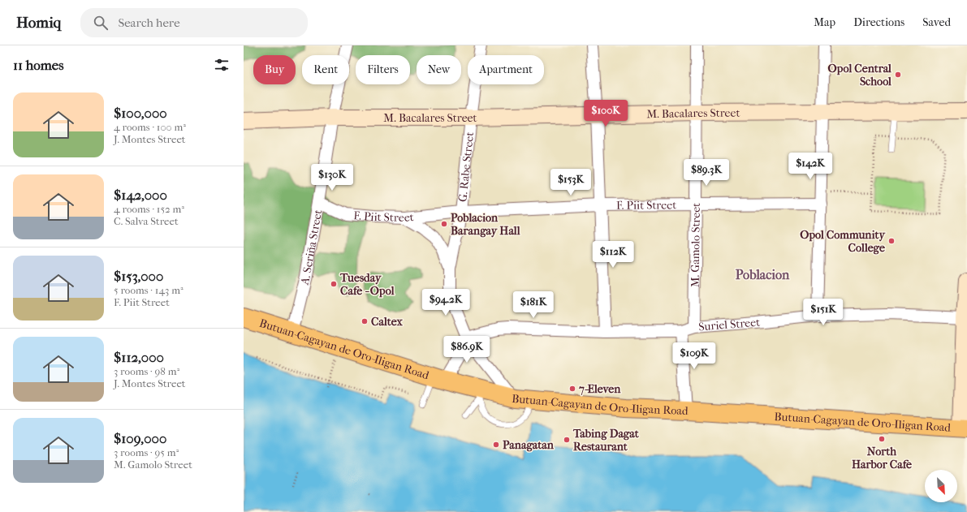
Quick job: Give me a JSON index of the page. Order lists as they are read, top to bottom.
{
  "streets": {
    "highway": ["Butuan-Cagayan de Oro-Iligan Road"],
    "street": [
      "M. Bacalares Street",
      "G. Rabe Street",
      "F. Piit Street",
      "M. Gamolo Street",
      "A. Seriña Street",
      "Suriel Street"
    ]
  },
  "crossings": [
    ["M. Bacalares Street", "G. Rabe Street"],
    ["M. Bacalares Street", "M. Gamolo Street"],
    ["M. Bacalares Street", "A. Seriña Street"],
    ["G. Rabe Street", "F. Piit Street"],
    ["G. Rabe Street", "Suriel Street"],
    ["G. Rabe Street", "Butuan-Cagayan de Oro-Iligan Road"],
    ["F. Piit Street", "M. Gamolo Street"],
    ["F. Piit Street", "A. Seriña Street"],
    ["M. Gamolo Street", "Suriel Street"],
    ["A. Seriña Street", "Butuan-Cagayan de Oro-Iligan Road"]
  ],
  "districts": ["Poblacion"],
  "places": [
    "Opol Central School",
    "Poblacion Barangay Hall",
    "Opol Community College",
    "Tuesday Cafe - Opol",
    "Caltex",
    "7-Eleven",
    "North Harbor Cafe",
    "Tabing Dagat Restaurant",
    "Panagatan"
  ],
  "north": "bottom right",
  "page": {
    "header": "Homiq",
    "search": "Search here",
    "nav": ["Map", "Directions", "Saved"],
    "heading": "11 homes",
    "chip": [
      "Buy",
      "Rent",
      "Filters",
      "New",
      "Apartment"
    ],
    "list": [
      {
        "name": "$100,000",
        "note": "4 rooms · 100 m² · J. Montes Street"
      },
      {
        "name": "$142,000",
        "note": "4 rooms · 152 m² · C. Salva Street"
      },
      {
        "name": "$153,000",
        "note": "5 rooms · 143 m² · F. Piit Street"
      },
      {
        "name": "$112,000",
        "note": "3 rooms · 98 m² · J. Montes Street"
      },
      {
        "name": "$109,000",
        "note": "3 rooms · 95 m² · M. Gamolo Street"
      }
    ],
    "price": [
      "$100K",
      "$142K",
      "$89.3K",
      "$130K",
      "$153K",
      "$112K",
      "$94.2K",
      "$181K",
      "$151K",
      "$86.9K",
      "$109K"
    ]
  }
}
